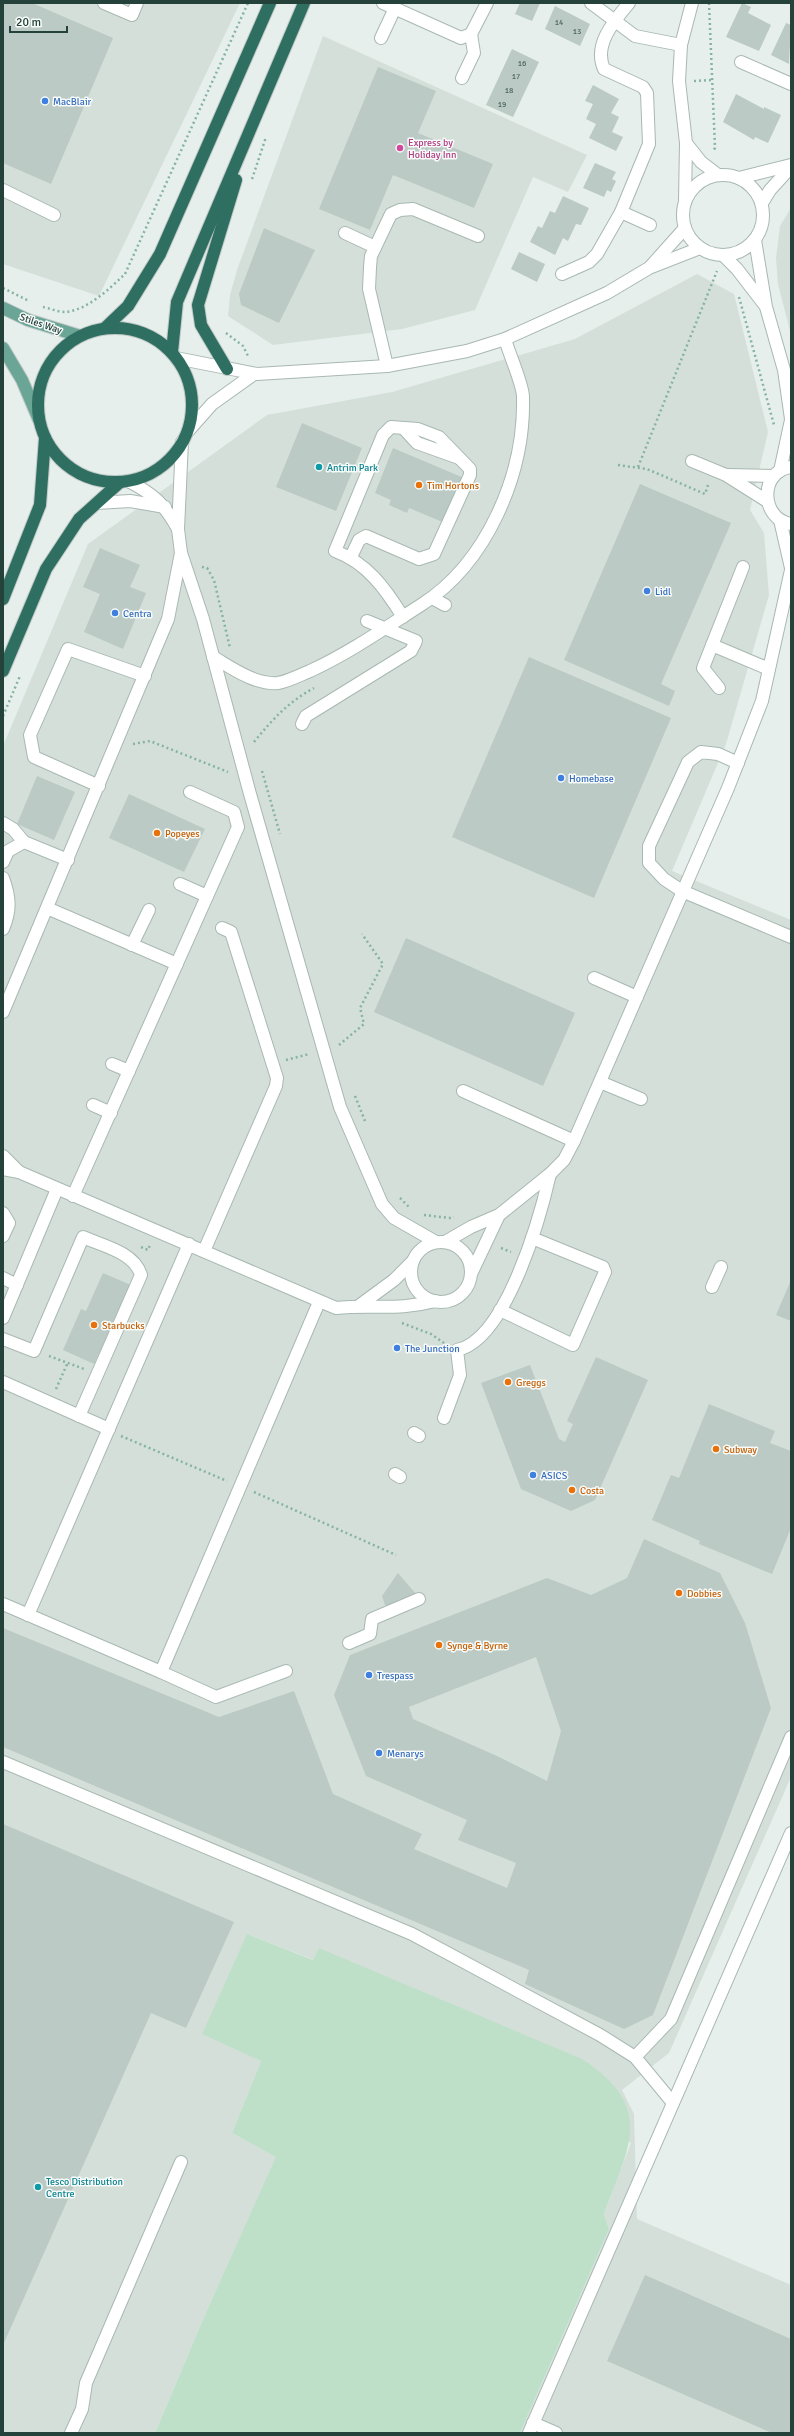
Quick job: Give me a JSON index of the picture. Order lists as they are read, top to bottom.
{
  "streets": {
    "main road": ["Stiles Way"]
  },
  "places": [
    "MacBlair",
    "Express by Holiday Inn",
    "Antrim Park",
    "Tim Hortons",
    "Lidl",
    "Centra",
    "Homebase",
    "Popeyes",
    "Starbucks",
    "The Junction",
    "Greggs",
    "Subway",
    "ASICS",
    "Costa",
    "Dobbies",
    "Synge & Byrne",
    "Trespass",
    "Menarys",
    "Tesco Distribution Centre"
  ],
  "house_numbers": [
    "14",
    "13",
    "16",
    "17",
    "18",
    "19"
  ],
  "scale_bar": "20 m"
}
